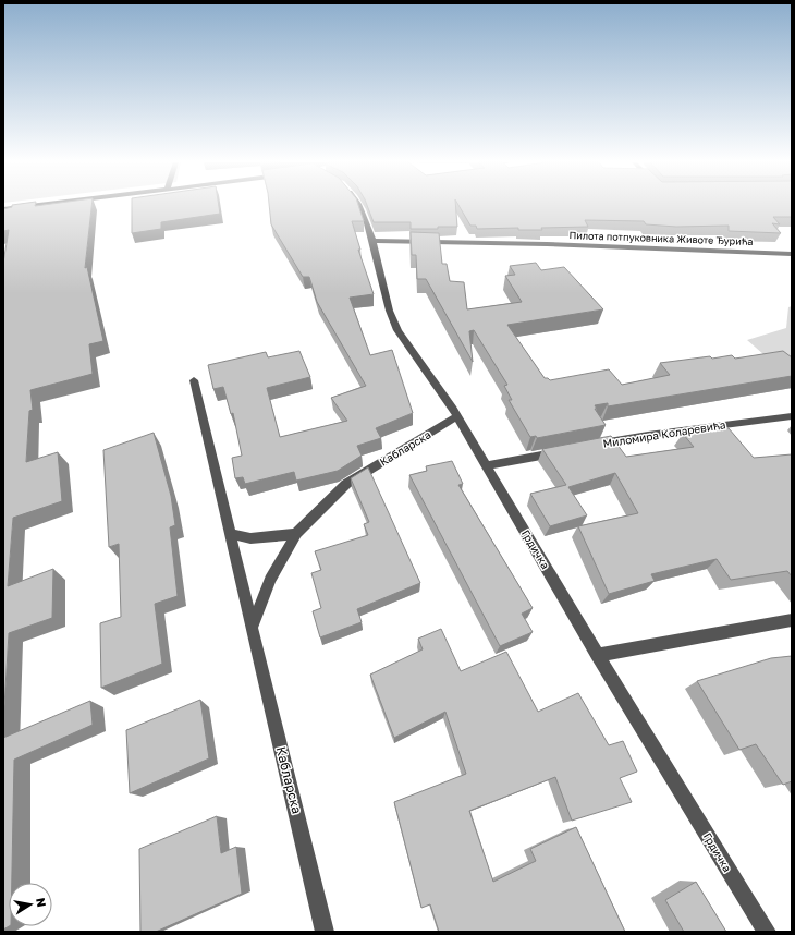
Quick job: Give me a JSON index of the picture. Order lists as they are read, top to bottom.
{
  "streets": {
    "street": [
      "Пилота потпуковника Животе Ђурића",
      "Миломира Коларевића",
      "Кабларска",
      "Грдичка"
    ]
  },
  "crossings": [
    ["Пилота потпуковника Животе Ђурића", "Грдичка"],
    ["Кабларска", "Грдичка"]
  ],
  "north": "right"
}
